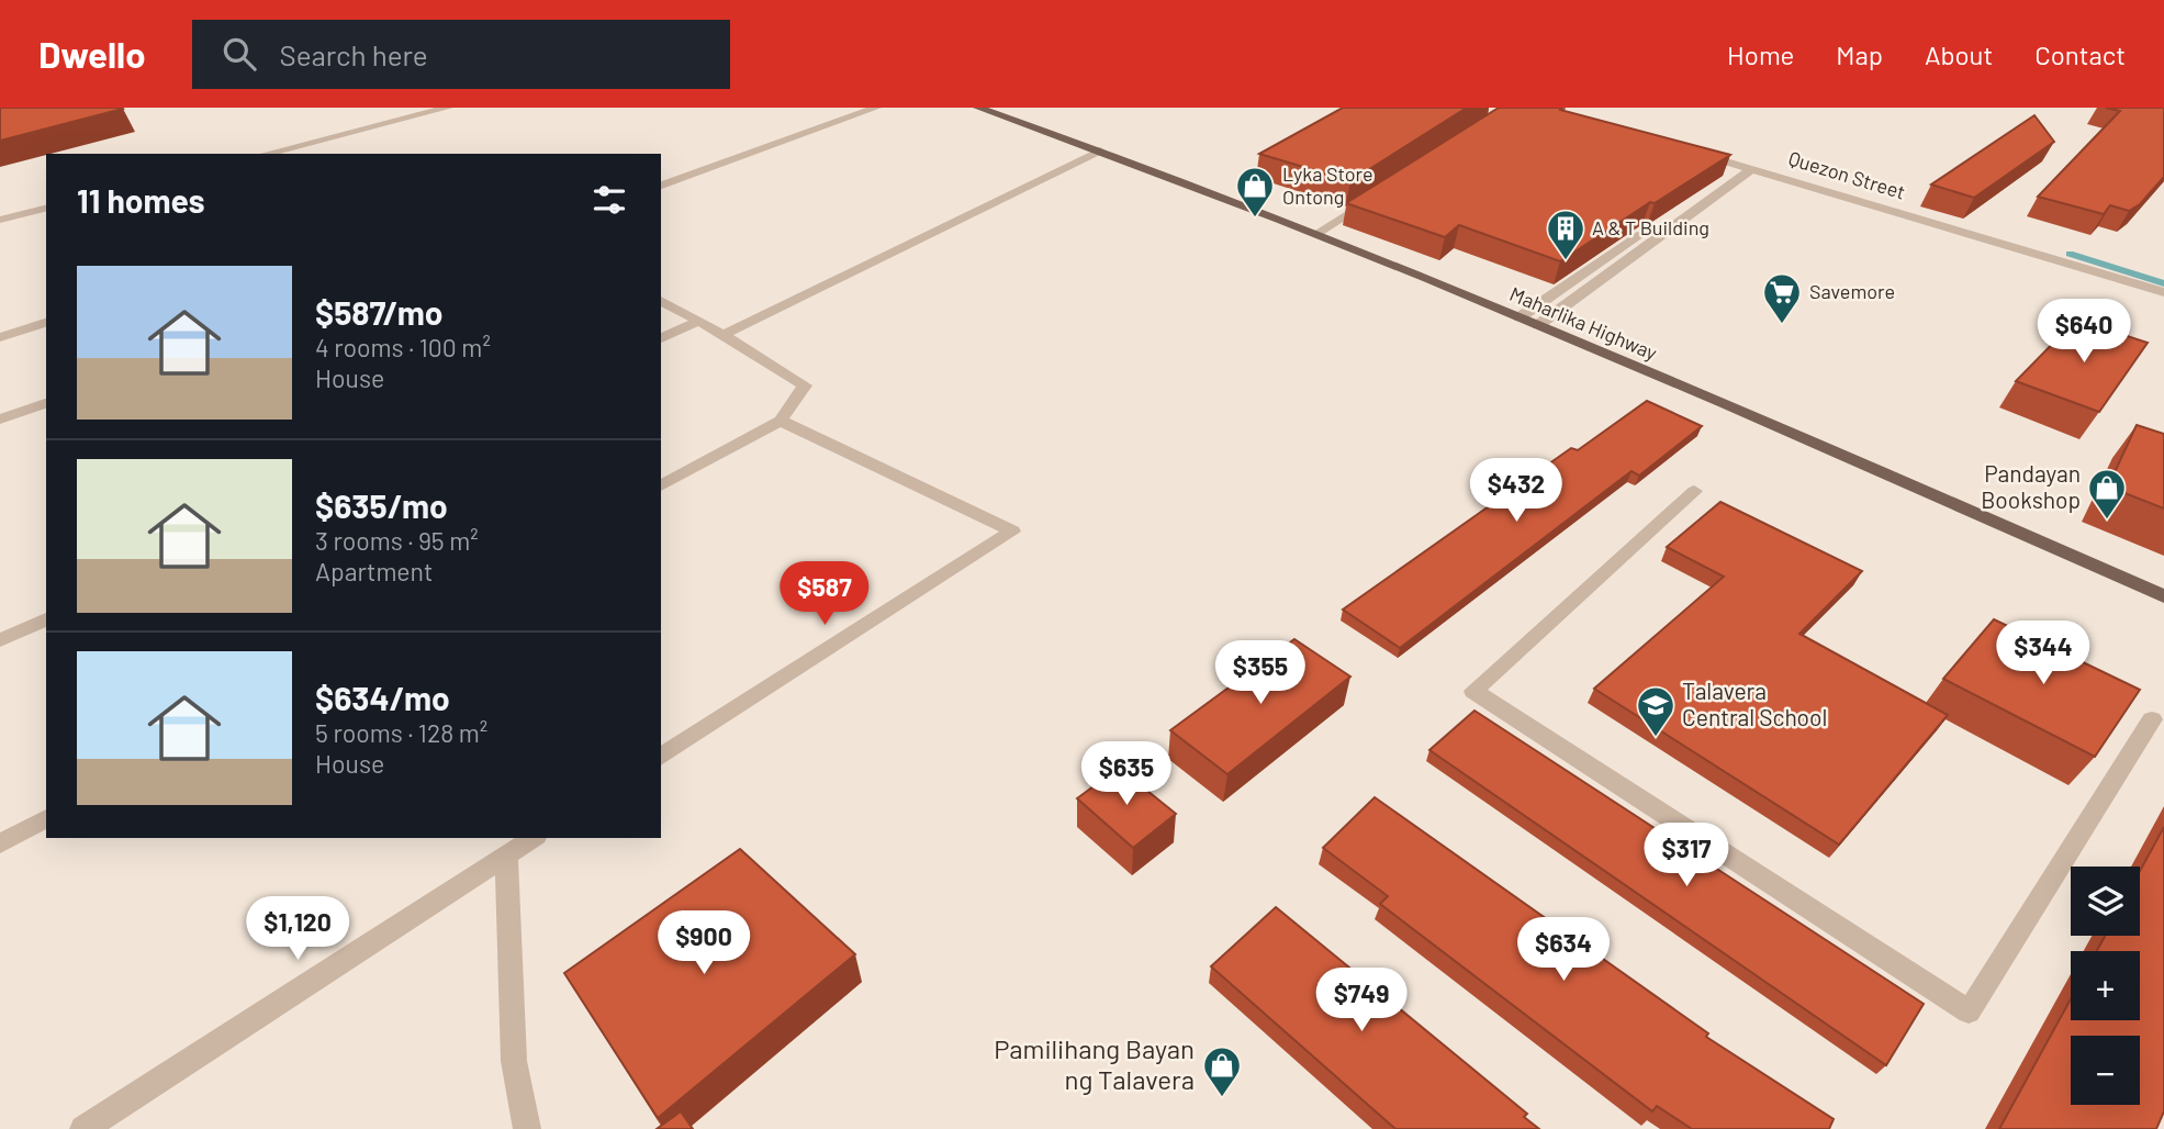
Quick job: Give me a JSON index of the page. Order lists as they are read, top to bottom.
{
  "streets": {
    "main road": ["Maharlika Highway"],
    "street": ["Quezon Street"]
  },
  "places": {
    "shop": ["Lyka Store Ontong", "Pandayan Bookshop", "Pamilihang Bayan ng Talavera"],
    "building": ["A & T Building"],
    "supermarket": ["Savemore"],
    "school or university": ["Talavera Central School"]
  },
  "page": {
    "header": "Dwello",
    "search": "Search here",
    "nav": [
      "Home",
      "Map",
      "About",
      "Contact"
    ],
    "heading": "11 homes",
    "list": [
      {
        "name": "$587/mo",
        "note": "4 rooms · 100 m² · House"
      },
      {
        "name": "$635/mo",
        "note": "3 rooms · 95 m² · Apartment"
      },
      {
        "name": "$634/mo",
        "note": "5 rooms · 128 m² · House"
      }
    ],
    "price": [
      "$640",
      "$432",
      "$587",
      "$344",
      "$355",
      "$635",
      "$317",
      "$1,120",
      "$900",
      "$634",
      "$749"
    ],
    "map_buttons": ["+", "−"]
  }
}
